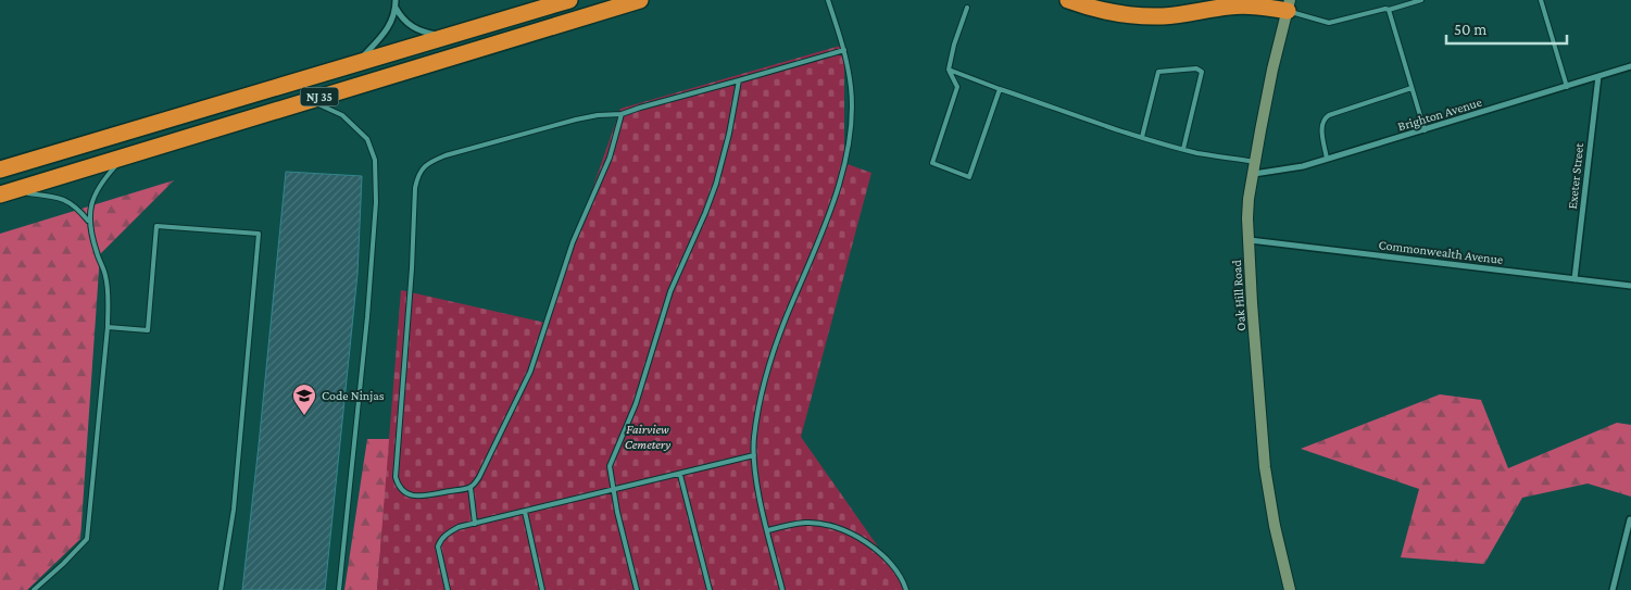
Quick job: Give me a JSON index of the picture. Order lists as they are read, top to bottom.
{
  "streets": {
    "highway": ["NJ 35"],
    "street": [
      "Brighton Avenue",
      "Exeter Street",
      "Commonwealth Avenue",
      "Oak Hill Road"
    ]
  },
  "crossings": [
    ["Brighton Avenue", "Exeter Street"],
    ["Brighton Avenue", "Oak Hill Road"],
    ["Exeter Street", "Commonwealth Avenue"],
    ["Commonwealth Avenue", "Oak Hill Road"]
  ],
  "parks": ["Fairview Cemetery"],
  "places": {
    "school or university": ["Code Ninjas"]
  },
  "scale_bar": "50 m"
}
